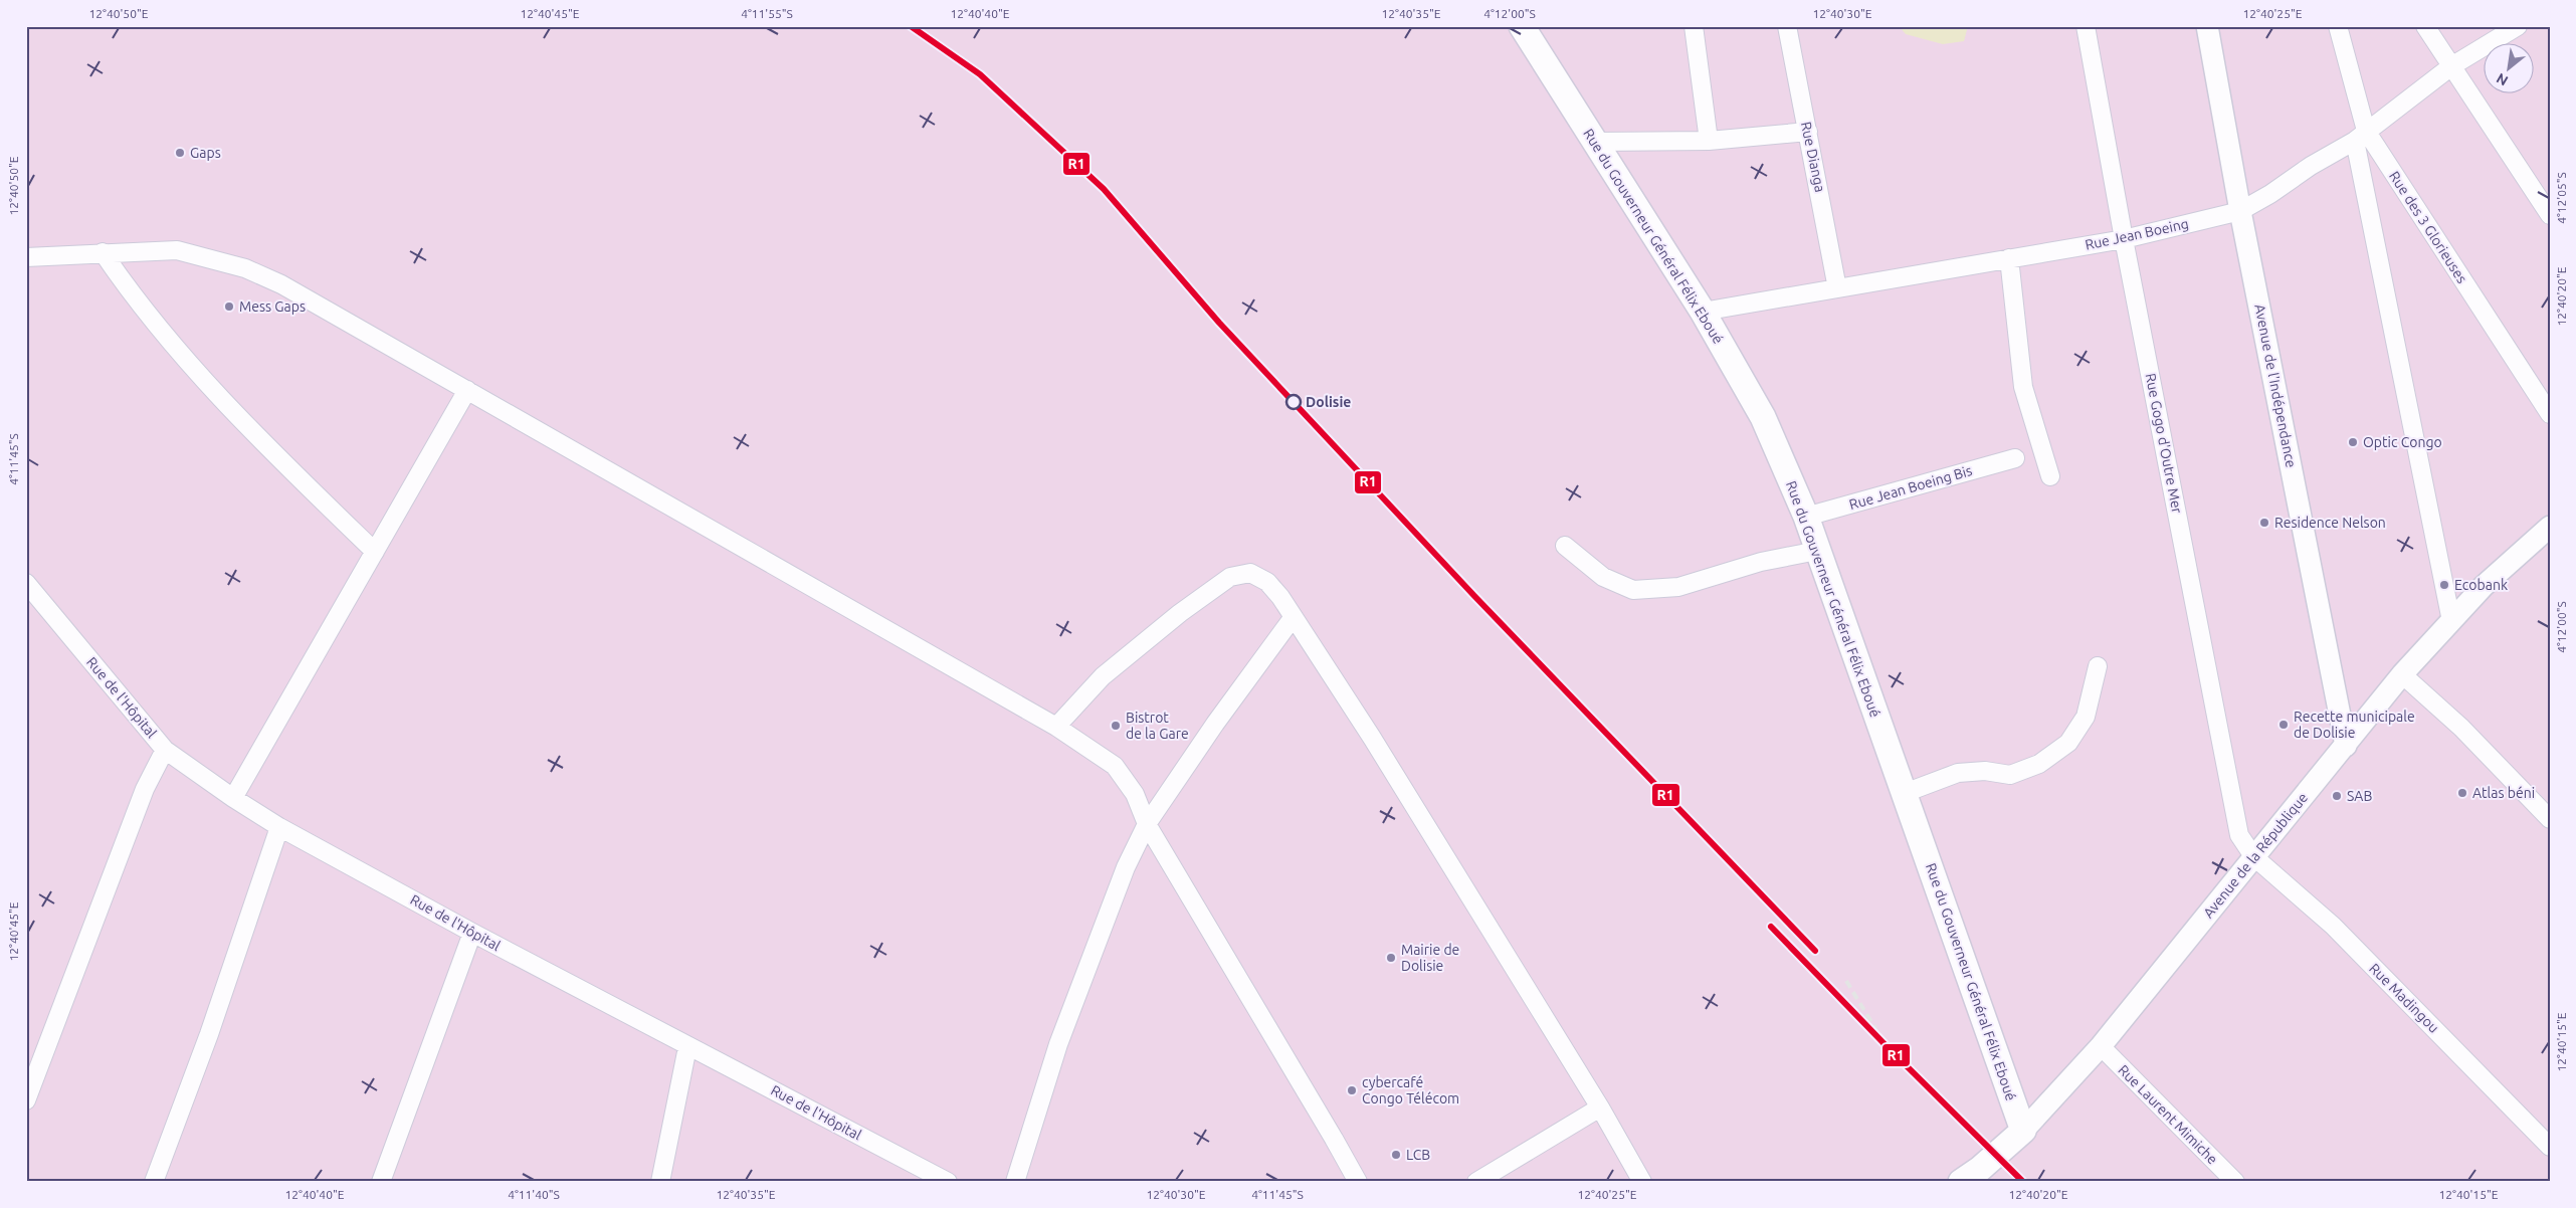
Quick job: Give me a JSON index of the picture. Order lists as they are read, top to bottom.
{
  "streets": {
    "main road": ["Rue du Gouverneur Général Félix Eboué", "Avenue de la République"],
    "street": [
      "Rue Dianga",
      "Rue des 3 Glorieuses",
      "Rue Jean Boeing",
      "Avenue de l'Indépendance",
      "Rue Gogo d'Outre Mer",
      "Rue Jean Boeing Bis",
      "Rue de l'Hôpital",
      "Rue Madingou",
      "Rue Laurent Mimiche"
    ]
  },
  "crossings": [
    ["Rue Dianga", "Rue Jean Boeing"],
    ["Rue des 3 Glorieuses", "Rue Jean Boeing"],
    ["Rue Jean Boeing", "Rue du Gouverneur Général Félix Eboué"],
    ["Rue Jean Boeing", "Avenue de l'Indépendance"],
    ["Rue Jean Boeing", "Rue Gogo d'Outre Mer"],
    ["Rue du Gouverneur Général Félix Eboué", "Rue Jean Boeing Bis"],
    ["Rue du Gouverneur Général Félix Eboué", "Avenue de la République"],
    ["Avenue de l'Indépendance", "Avenue de la République"],
    ["Rue Gogo d'Outre Mer", "Avenue de la République"],
    ["Rue Gogo d'Outre Mer", "Rue Madingou"],
    ["Avenue de la République", "Rue Madingou"],
    ["Avenue de la République", "Rue Laurent Mimiche"]
  ],
  "places": [
    "Gaps",
    "Mess Gaps",
    "Dolisie",
    "Optic Congo",
    "Residence Nelson",
    "Ecobank",
    "Recette municipale de Dolisie",
    "Bistrot de la Gare",
    "Atlas béni",
    "SAB",
    "Mairie de Dolisie",
    "cybercafé Congo Télécom",
    "LCB"
  ],
  "lines": ["transit line R1"],
  "north": "bottom left",
  "coordinates": [
    "12°40'50\"E",
    "12°40'45\"E",
    "4°11'55\"S",
    "12°40'40\"E",
    "12°40'35\"E",
    "4°12'00\"S",
    "12°40'30\"E",
    "12°40'25\"E",
    "4°12'05\"S",
    "12°40'20\"E",
    "4°11'45\"S",
    "12°40'15\"E",
    "4°11'40\"S"
  ]
}
